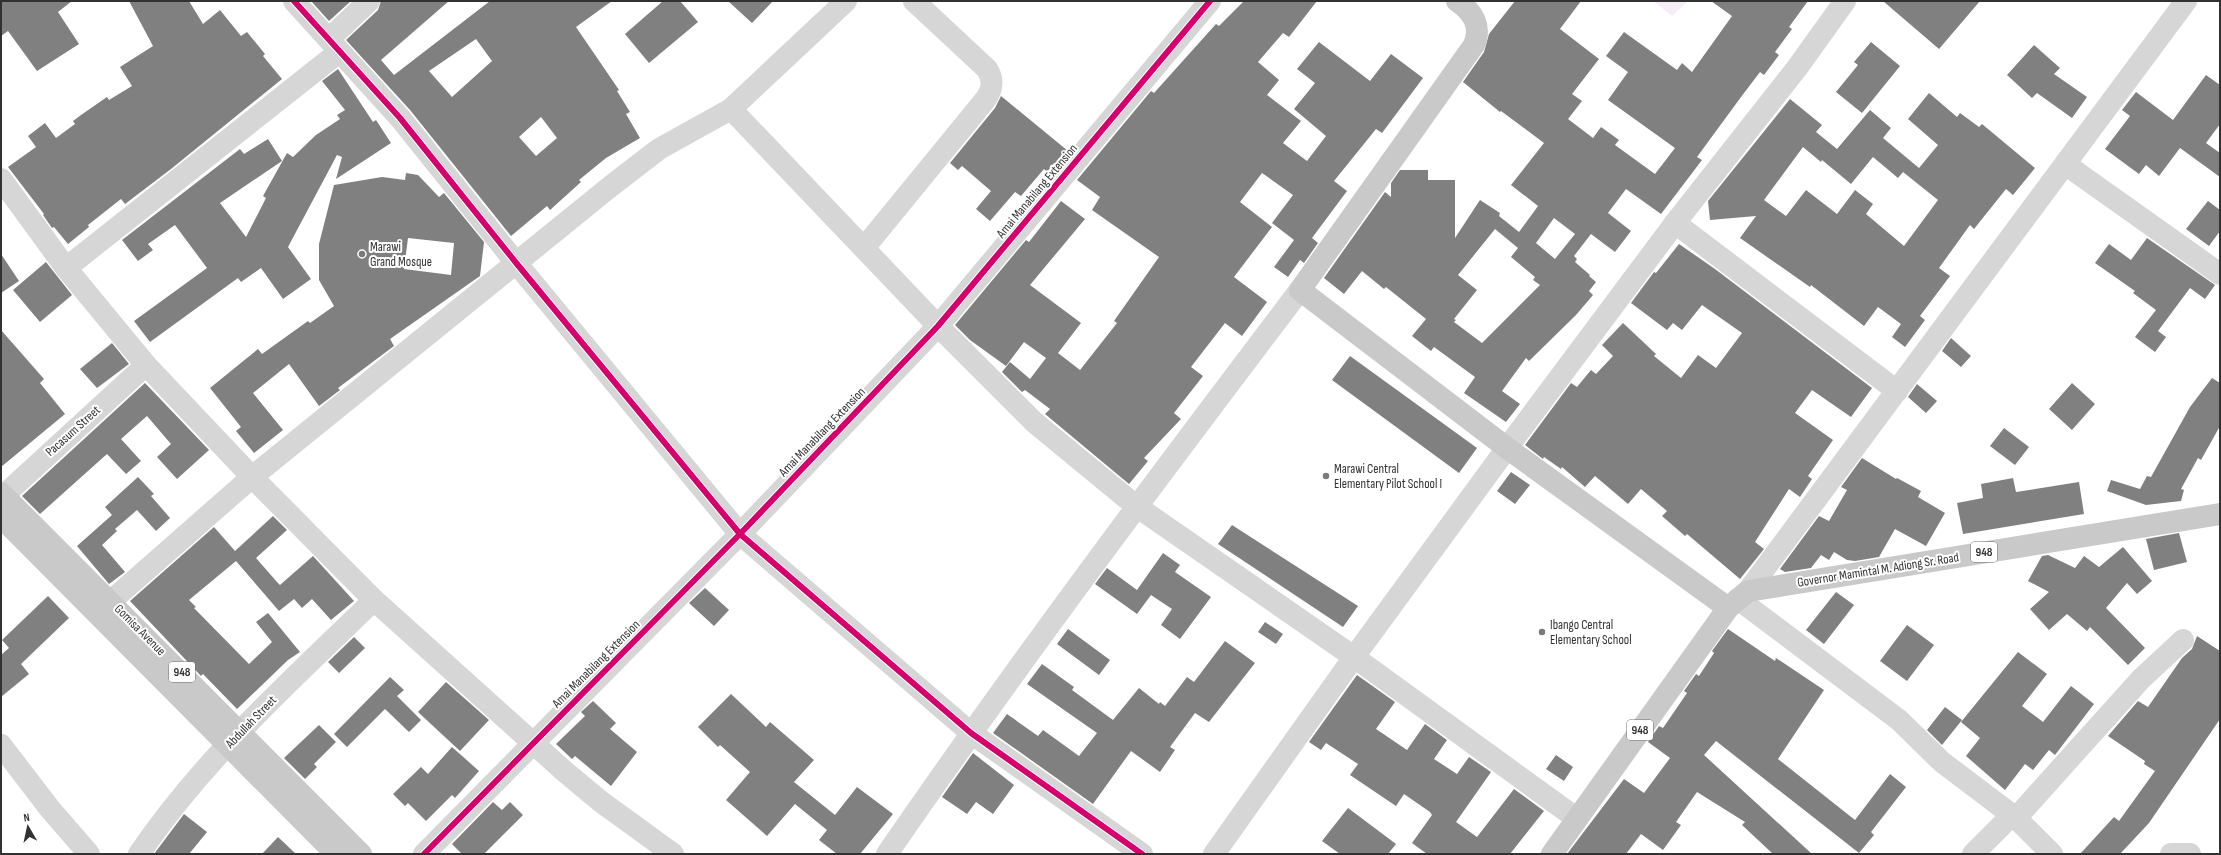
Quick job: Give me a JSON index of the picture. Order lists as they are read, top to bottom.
{
  "streets": {
    "main road": ["948", "Governor Mamintal M. Adiong Sr. Road", "Gomisa Avenue"],
    "street": ["Amai Manabilang Extension", "Pacasum Street", "Abdullah Street"]
  },
  "crossings": [
    ["Pacasum Street", "Gomisa Avenue"],
    ["948", "Governor Mamintal M. Adiong Sr. Road"],
    ["Gomisa Avenue", "Abdullah Street"]
  ],
  "places": ["Marawi Grand Mosque", "Marawi Central Elementary Pilot School I", "Ibango Central Elementary School"],
  "north": "top"
}
